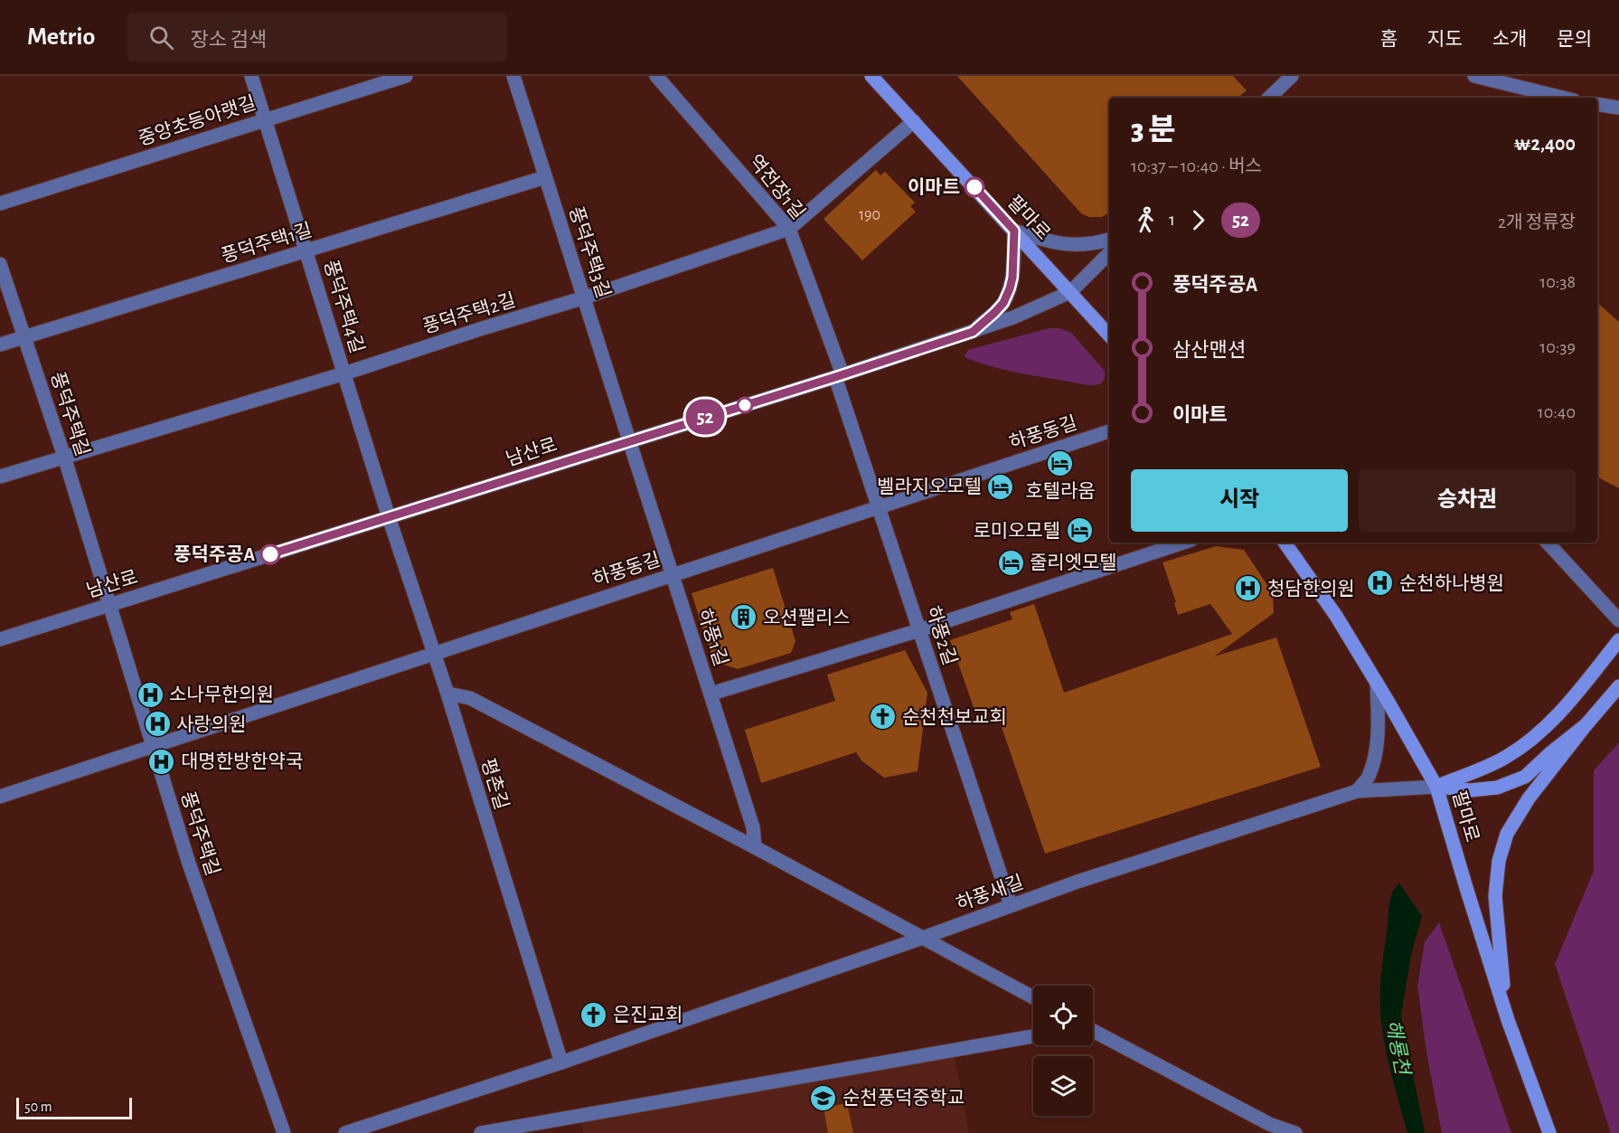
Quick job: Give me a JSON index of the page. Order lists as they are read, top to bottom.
{
  "streets": {
    "main road": ["팔마로"],
    "street": [
      "중앙초등아랫길",
      "역전장1길",
      "풍덕주택1길",
      "풍덕주택3길",
      "풍덕주택4길",
      "풍덕주택2길",
      "풍덕주택길",
      "하풍동길",
      "남산로",
      "하풍2길",
      "하풍1길",
      "평촌길",
      "하풍새길"
    ]
  },
  "crossings": [
    ["중앙초등아랫길", "풍덕주택4길"],
    ["역전장1길", "풍덕주택2길"],
    ["역전장1길", "남산로"],
    ["역전장1길", "하풍2길"],
    ["팔마로", "풍덕주택2길"],
    ["팔마로", "남산로"],
    ["팔마로", "하풍새길"],
    ["풍덕주택1길", "풍덕주택3길"],
    ["풍덕주택1길", "풍덕주택4길"],
    ["풍덕주택1길", "풍덕주택길"],
    ["풍덕주택3길", "풍덕주택2길"],
    ["풍덕주택3길", "남산로"],
    ["풍덕주택3길", "하풍1길"],
    ["풍덕주택4길", "풍덕주택2길"],
    ["풍덕주택4길", "남산로"],
    ["풍덕주택4길", "평촌길"],
    ["풍덕주택2길", "풍덕주택길"],
    ["풍덕주택길", "하풍동길"],
    ["풍덕주택길", "남산로"],
    ["하풍동길", "하풍2길"],
    ["하풍동길", "하풍1길"],
    ["하풍동길", "평촌길"],
    ["남산로", "하풍2길"],
    ["남산로", "하풍1길"],
    ["남산로", "평촌길"],
    ["하풍2길", "하풍새길"],
    ["평촌길", "하풍새길"]
  ],
  "water": ["해룡천"],
  "places": {
    "other": ["이마트", "풍덕주공A"],
    "hotel": [
      "호텔라움",
      "벨라지오모텔",
      "로미오모텔",
      "줄리엣모텔"
    ],
    "hospital": [
      "순천하나병원",
      "청담한의원",
      "소나무한의원",
      "사랑의원",
      "대명한방한약국"
    ],
    "building": ["오션팰리스"],
    "church": ["순천천보교회", "은진교회"],
    "school or university": ["순천풍덕중학교"]
  },
  "lines": ["bus line 52"],
  "house_numbers": ["190"],
  "scale_bar": "50 m",
  "page": {
    "header": "Metrio",
    "search": "장소 검색",
    "nav": [
      "홈",
      "지도",
      "소개",
      "문의"
    ],
    "on_map": "52",
    "heading": ["3 분", "10:37 – 10:40 · 버스", "₩2,400"],
    "legs": ["1", "52", "2개 정류장"],
    "list": [
      {
        "name": "풍덕주공A",
        "value": "10:38"
      },
      {
        "name": "삼산맨션",
        "value": "10:39"
      },
      {
        "name": "이마트",
        "value": "10:40"
      }
    ],
    "buttons": ["시작", "승차권"],
    "scale": "50 m"
  }
}
